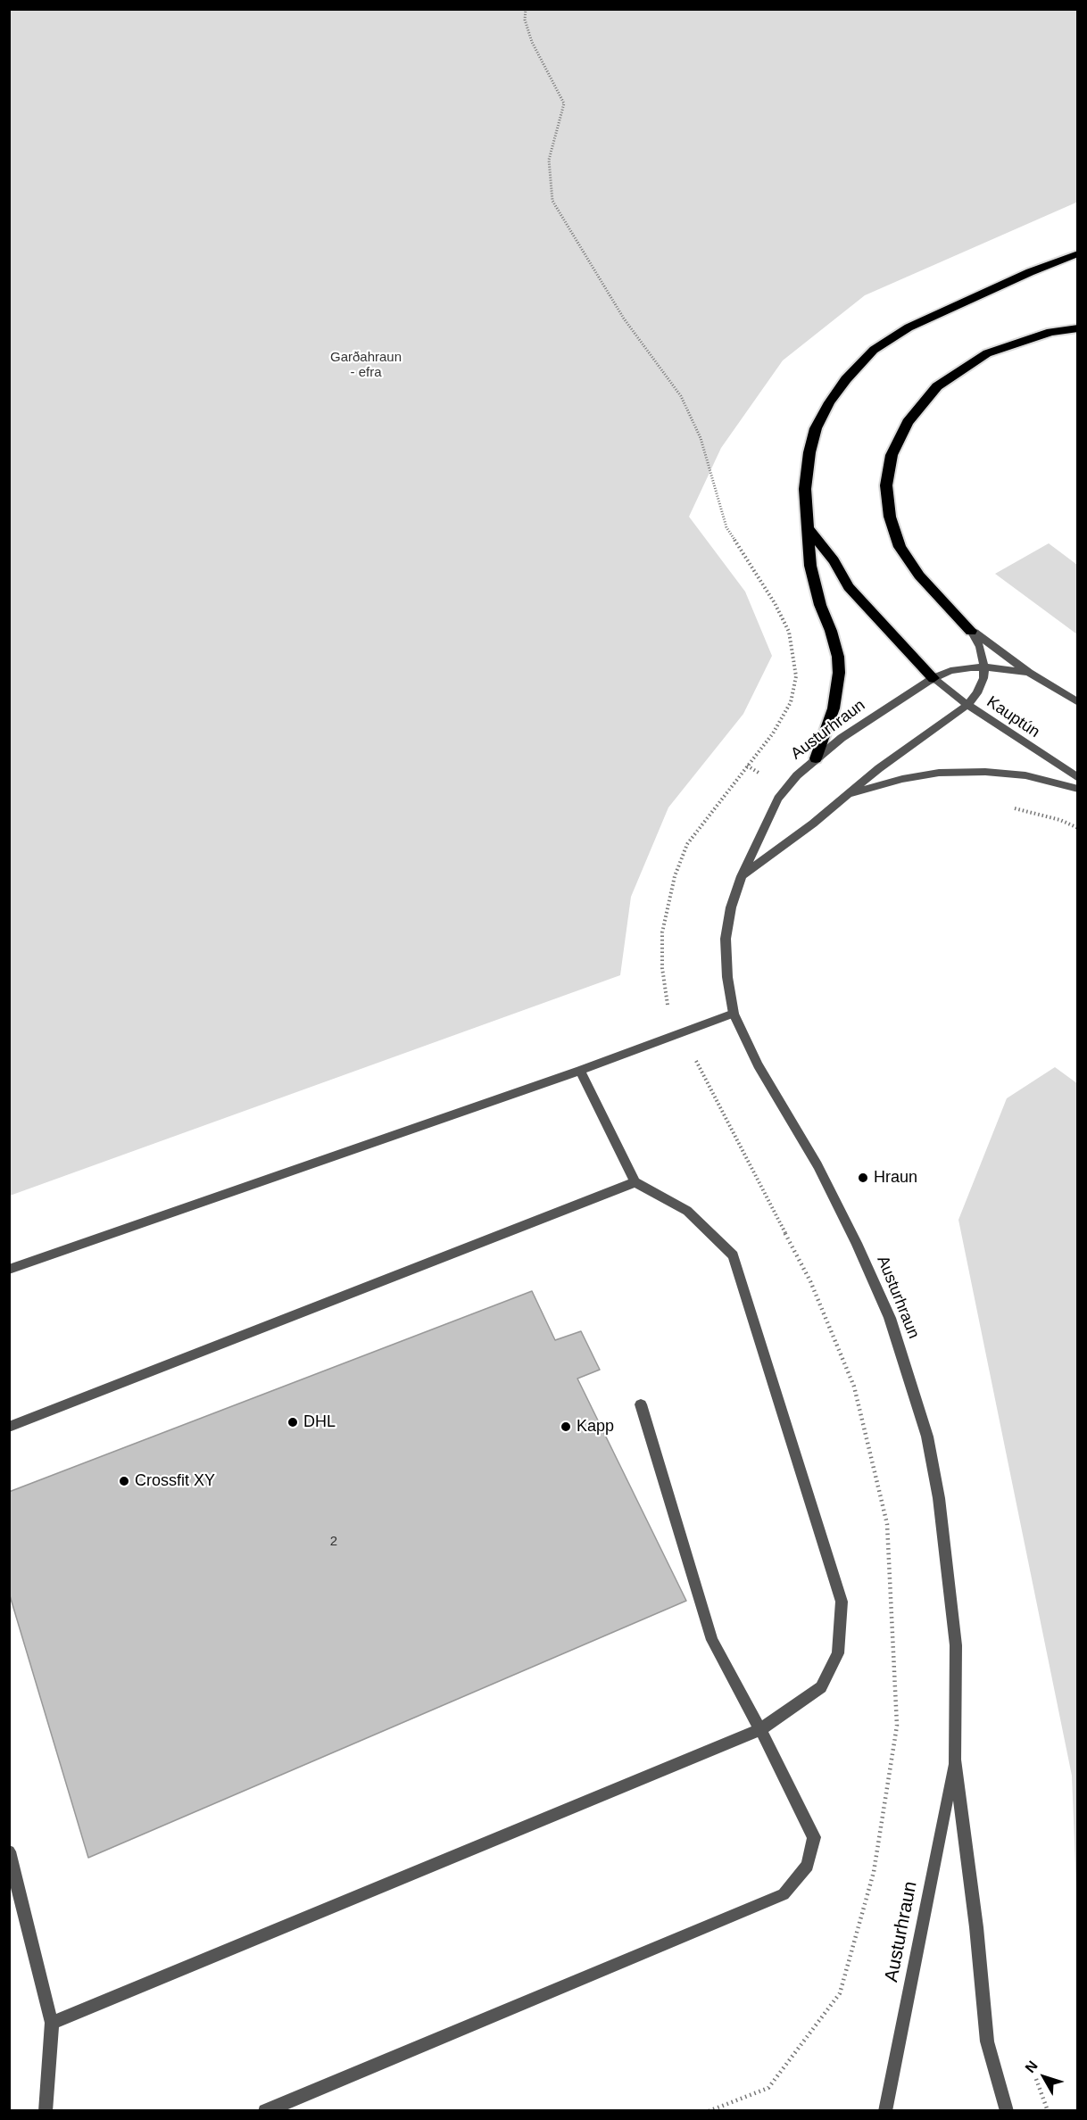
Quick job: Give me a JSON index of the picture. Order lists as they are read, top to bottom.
{
  "streets": {
    "street": ["Kauptún", "Austurhraun"]
  },
  "crossings": [
    ["Kauptún", "Austurhraun"]
  ],
  "parks": ["Garðahraun - efra"],
  "places": [
    "Hraun",
    "DHL",
    "Kapp",
    "Crossfit XY"
  ],
  "house_numbers": ["2"],
  "north": "top left"
}
